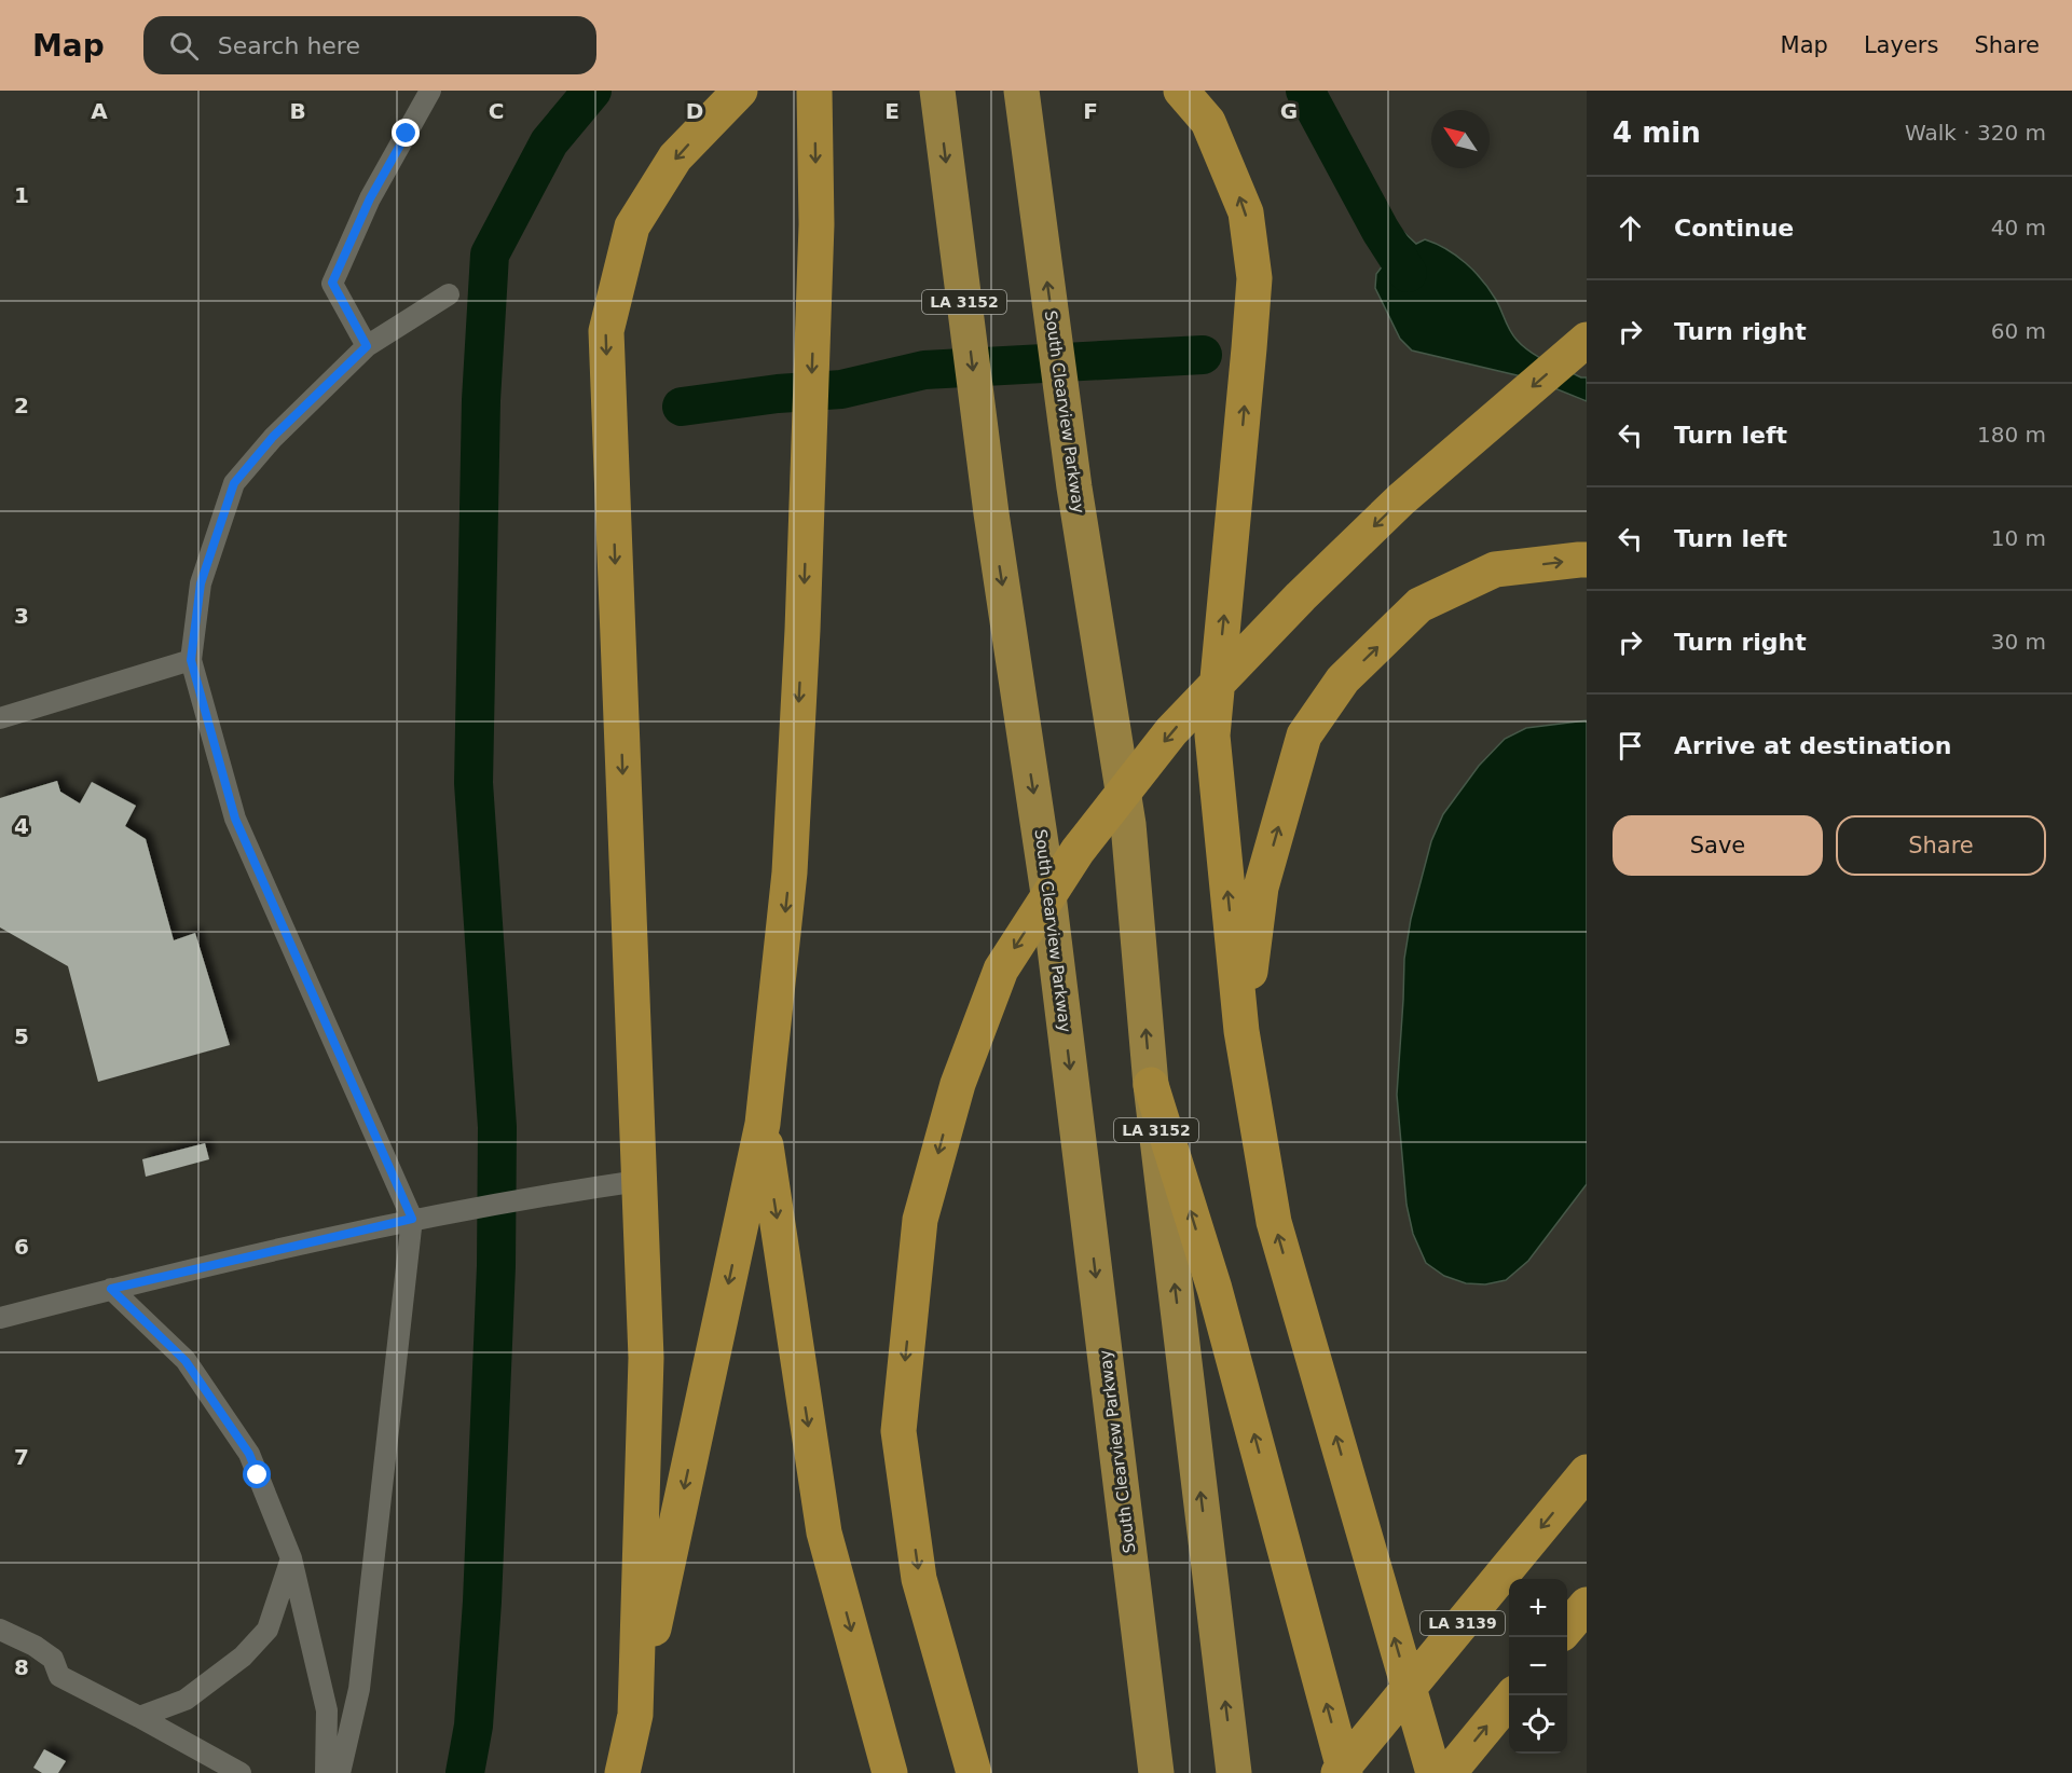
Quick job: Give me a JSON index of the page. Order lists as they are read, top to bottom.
{
  "streets": {
    "highway": ["LA 3152", "South Clearview Parkway", "LA 3139"]
  },
  "north": "top left",
  "page": {
    "header": "Map",
    "search": "Search here",
    "nav": ["Map", "Layers", "Share"],
    "heading": ["4 min", "Walk · 320 m"],
    "list": [
      ["Continue", "40 m"],
      ["Turn right", "60 m"],
      ["Turn left", "180 m"],
      ["Turn left", "10 m"],
      ["Turn right", "30 m"],
      "Arrive at destination"
    ],
    "buttons": ["Save", "Share"],
    "map_buttons": ["+", "−"]
  },
  "grid": {
    "columns": [
      "A",
      "B",
      "C",
      "D",
      "E",
      "F",
      "G"
    ],
    "rows": [
      "1",
      "2",
      "3",
      "4",
      "5",
      "6",
      "7",
      "8"
    ]
  }
}
